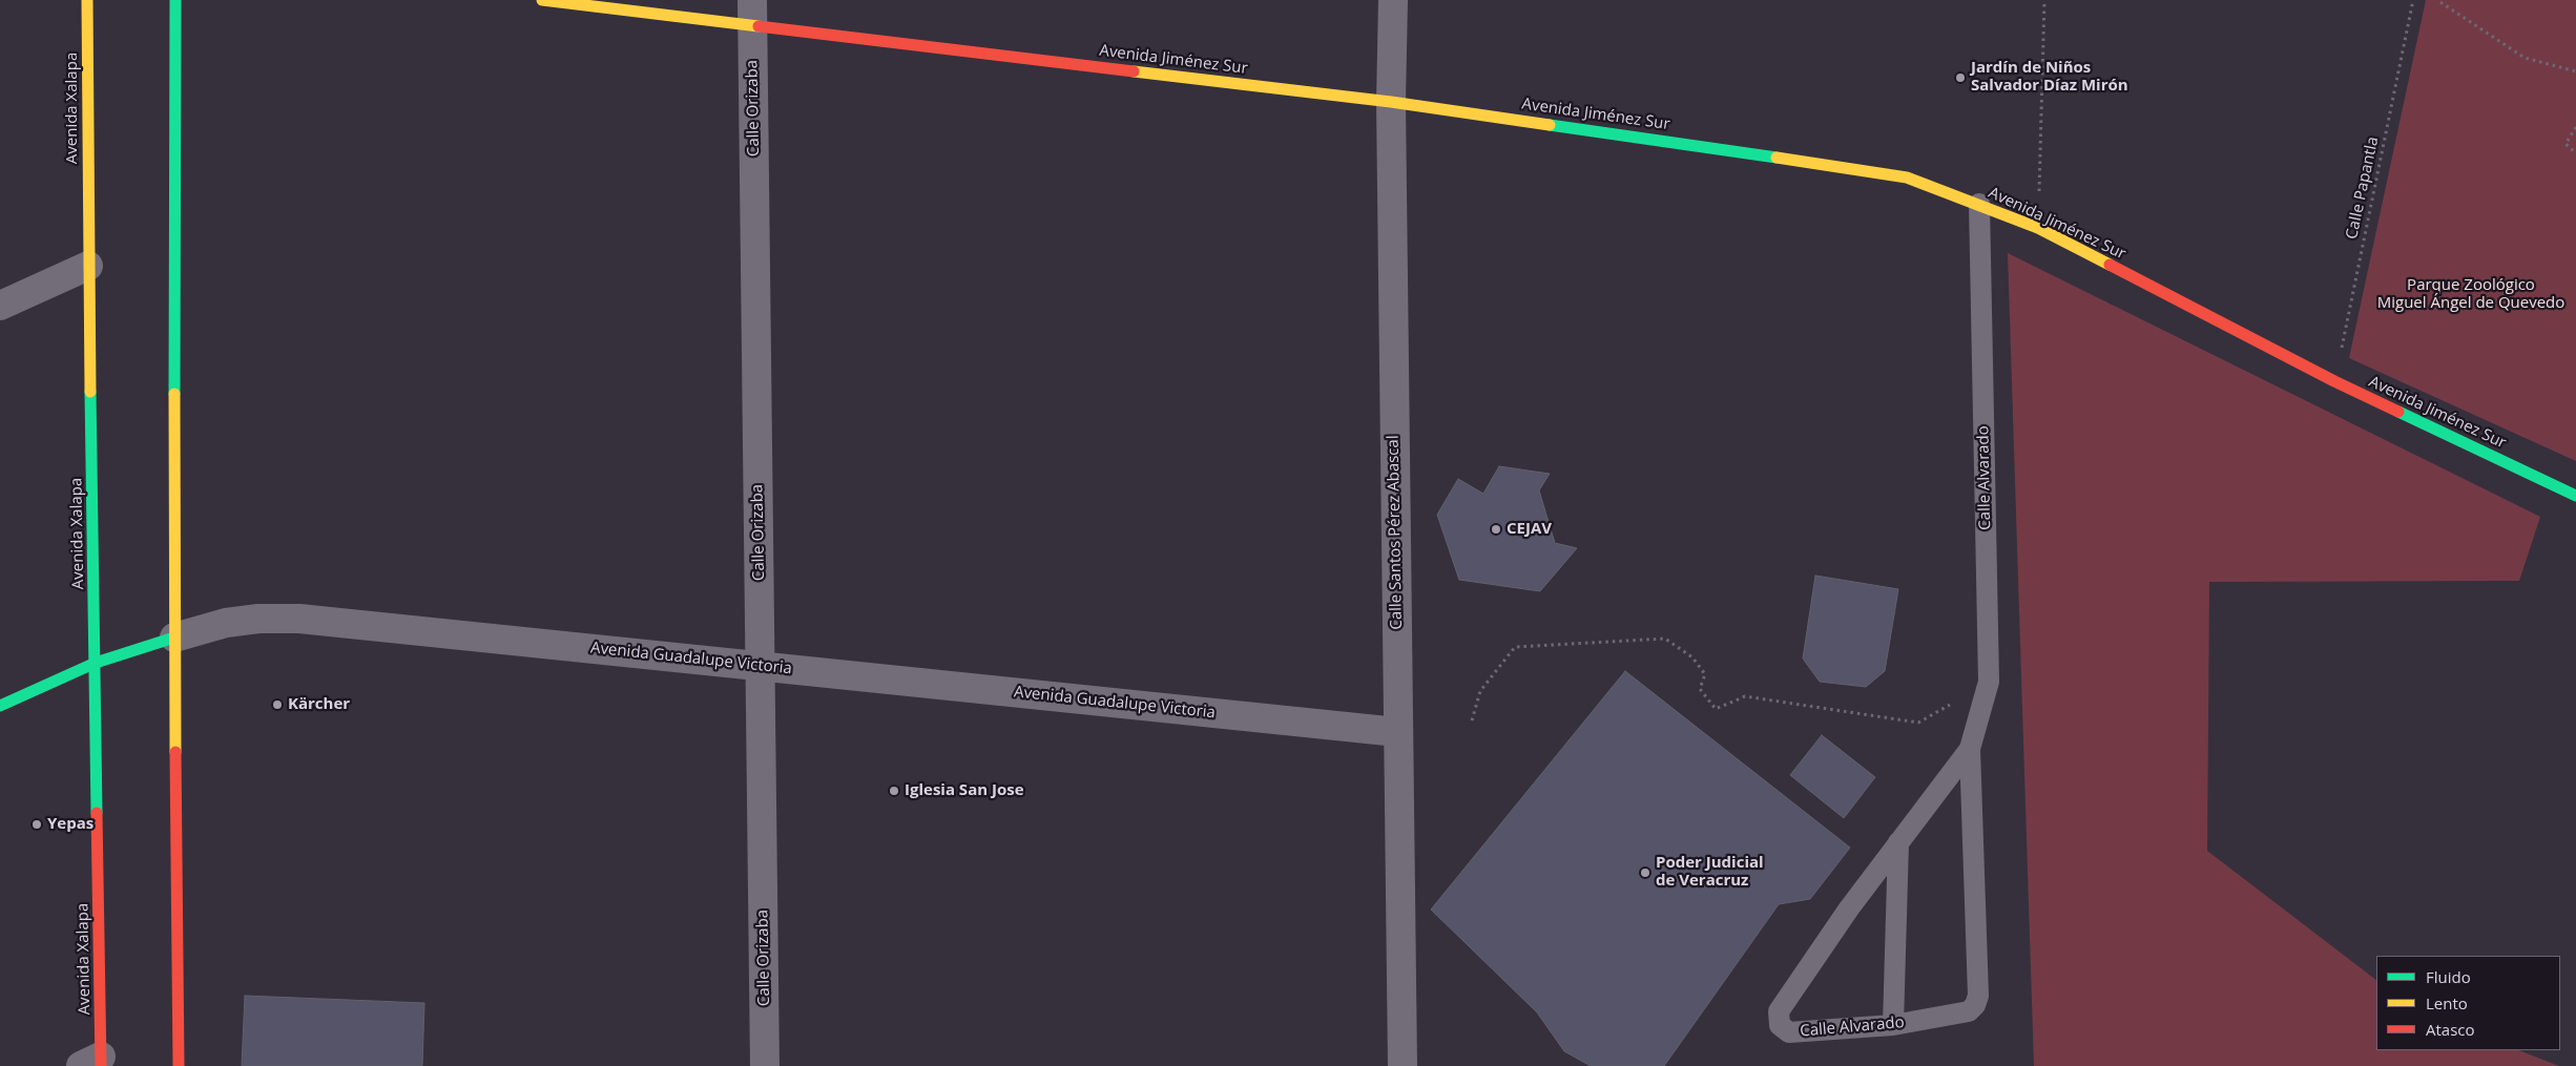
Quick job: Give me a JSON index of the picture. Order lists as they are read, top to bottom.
{
  "streets": {
    "street": [
      "Avenida Jiménez Sur",
      "Avenida Xalapa",
      "Calle Orizaba",
      "Calle Santos Pérez Abascal",
      "Avenida Guadalupe Victoria"
    ],
    "lane": ["Calle Alvarado"],
    "path": ["Calle Papantla"]
  },
  "crossings": [
    ["Avenida Jiménez Sur", "Calle Orizaba"],
    ["Avenida Jiménez Sur", "Calle Papantla"],
    ["Avenida Jiménez Sur", "Calle Alvarado"],
    ["Avenida Jiménez Sur", "Calle Santos Pérez Abascal"],
    ["Avenida Xalapa", "Avenida Guadalupe Victoria"],
    ["Calle Orizaba", "Avenida Guadalupe Victoria"],
    ["Calle Santos Pérez Abascal", "Avenida Guadalupe Victoria"]
  ],
  "parks": ["Parque Zoológico Miguel Ángel de Quevedo"],
  "places": [
    "Jardín de Niños Salvador Díaz Mirón",
    "CEJAV",
    "Kärcher",
    "Iglesia San Jose",
    "Yepas",
    "Poder Judicial de Veracruz"
  ],
  "legend": ["Fluido", "Lento", "Atasco"]
}
